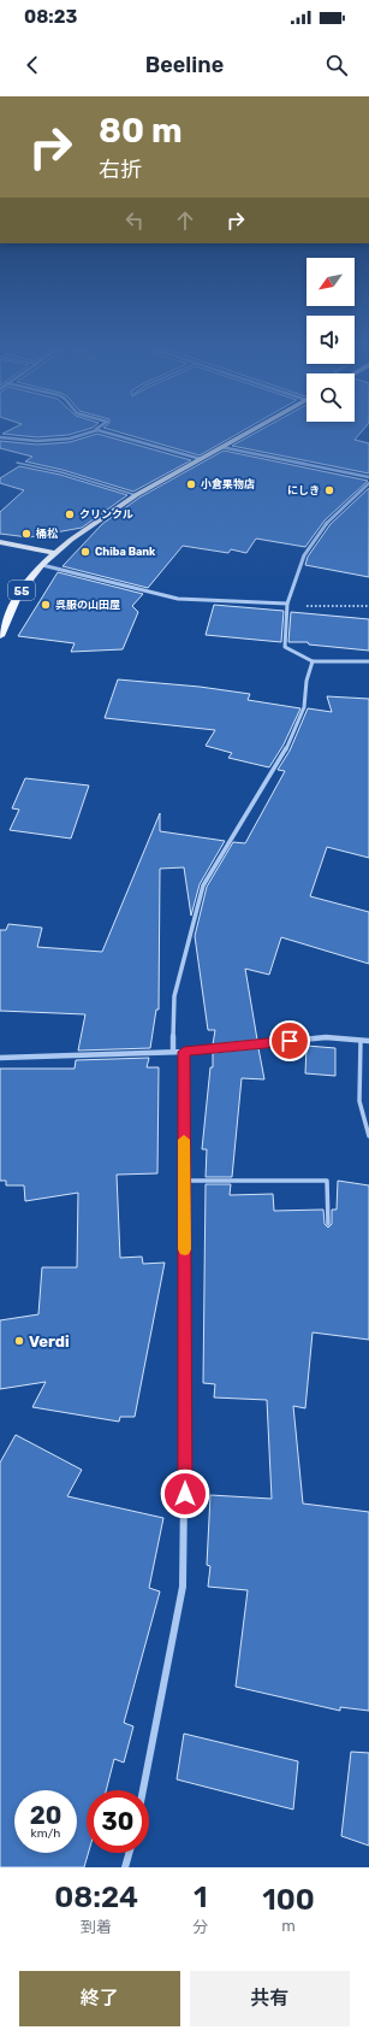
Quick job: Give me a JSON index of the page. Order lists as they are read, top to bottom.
{
  "streets": {
    "main road": ["55"]
  },
  "places": [
    "小倉果物店",
    "にしき",
    "クリンクル",
    "桶松",
    "Chiba Bank",
    "呉服の山田屋",
    "Verdi"
  ],
  "north": "bottom left",
  "page": {
    "status": "08:23",
    "header": "Beeline",
    "turn": ["80 m", "右折"],
    "speed": "20 km/h",
    "limit": "30",
    "eta": [
      "08:24",
      "到着",
      "1",
      "分",
      "100",
      "m"
    ],
    "buttons": ["終了", "共有"]
  }
}
